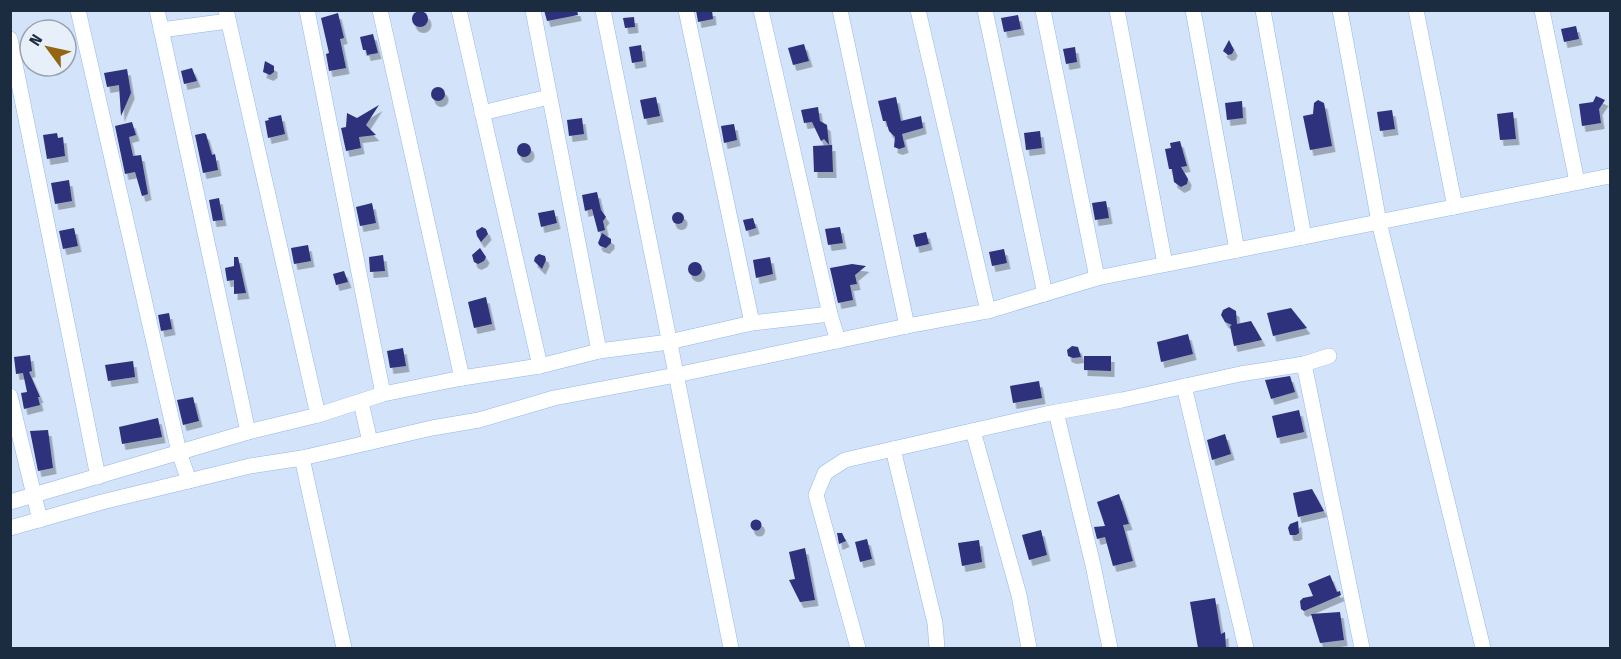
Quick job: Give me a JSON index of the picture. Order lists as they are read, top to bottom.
{
  "north": "top left"
}
